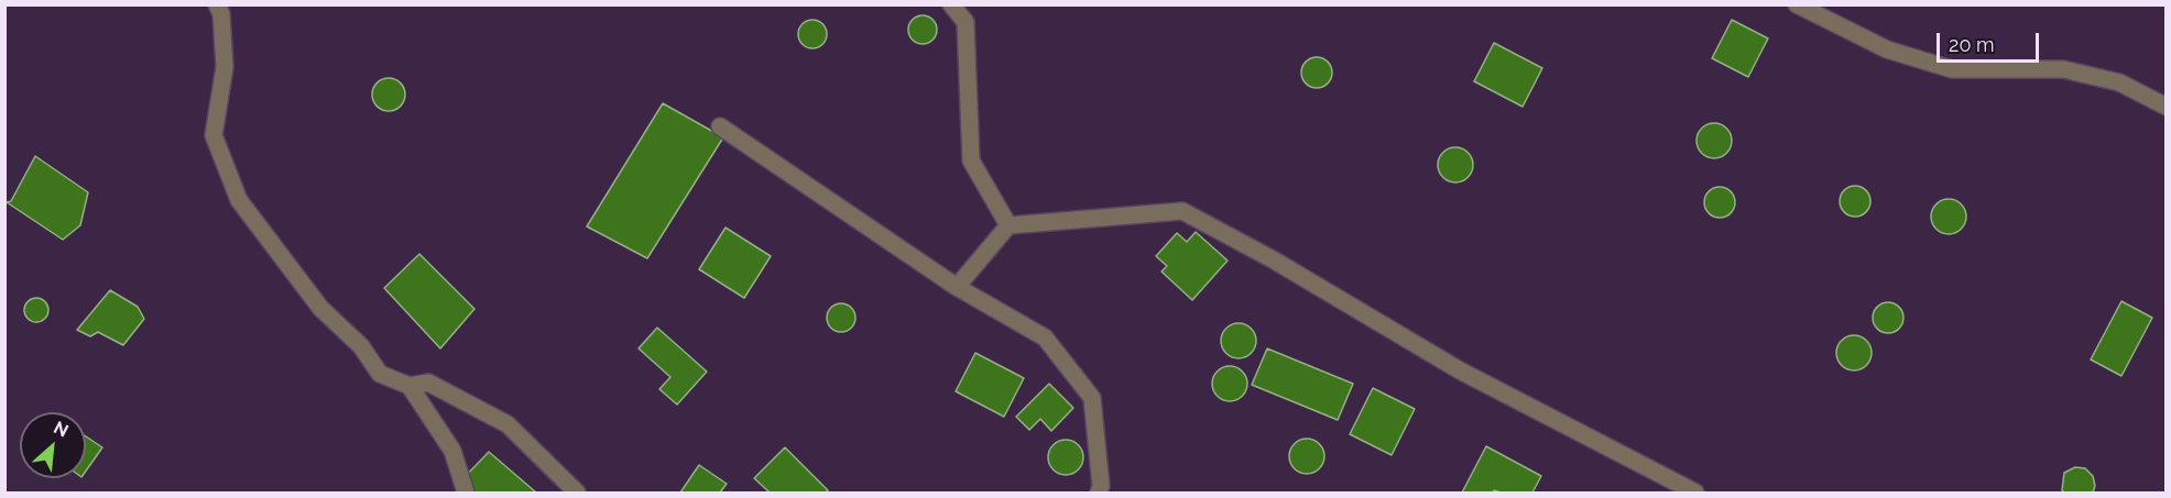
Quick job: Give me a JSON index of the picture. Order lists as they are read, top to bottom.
{
  "scale_bar": "20 m",
  "north": "top right"
}
